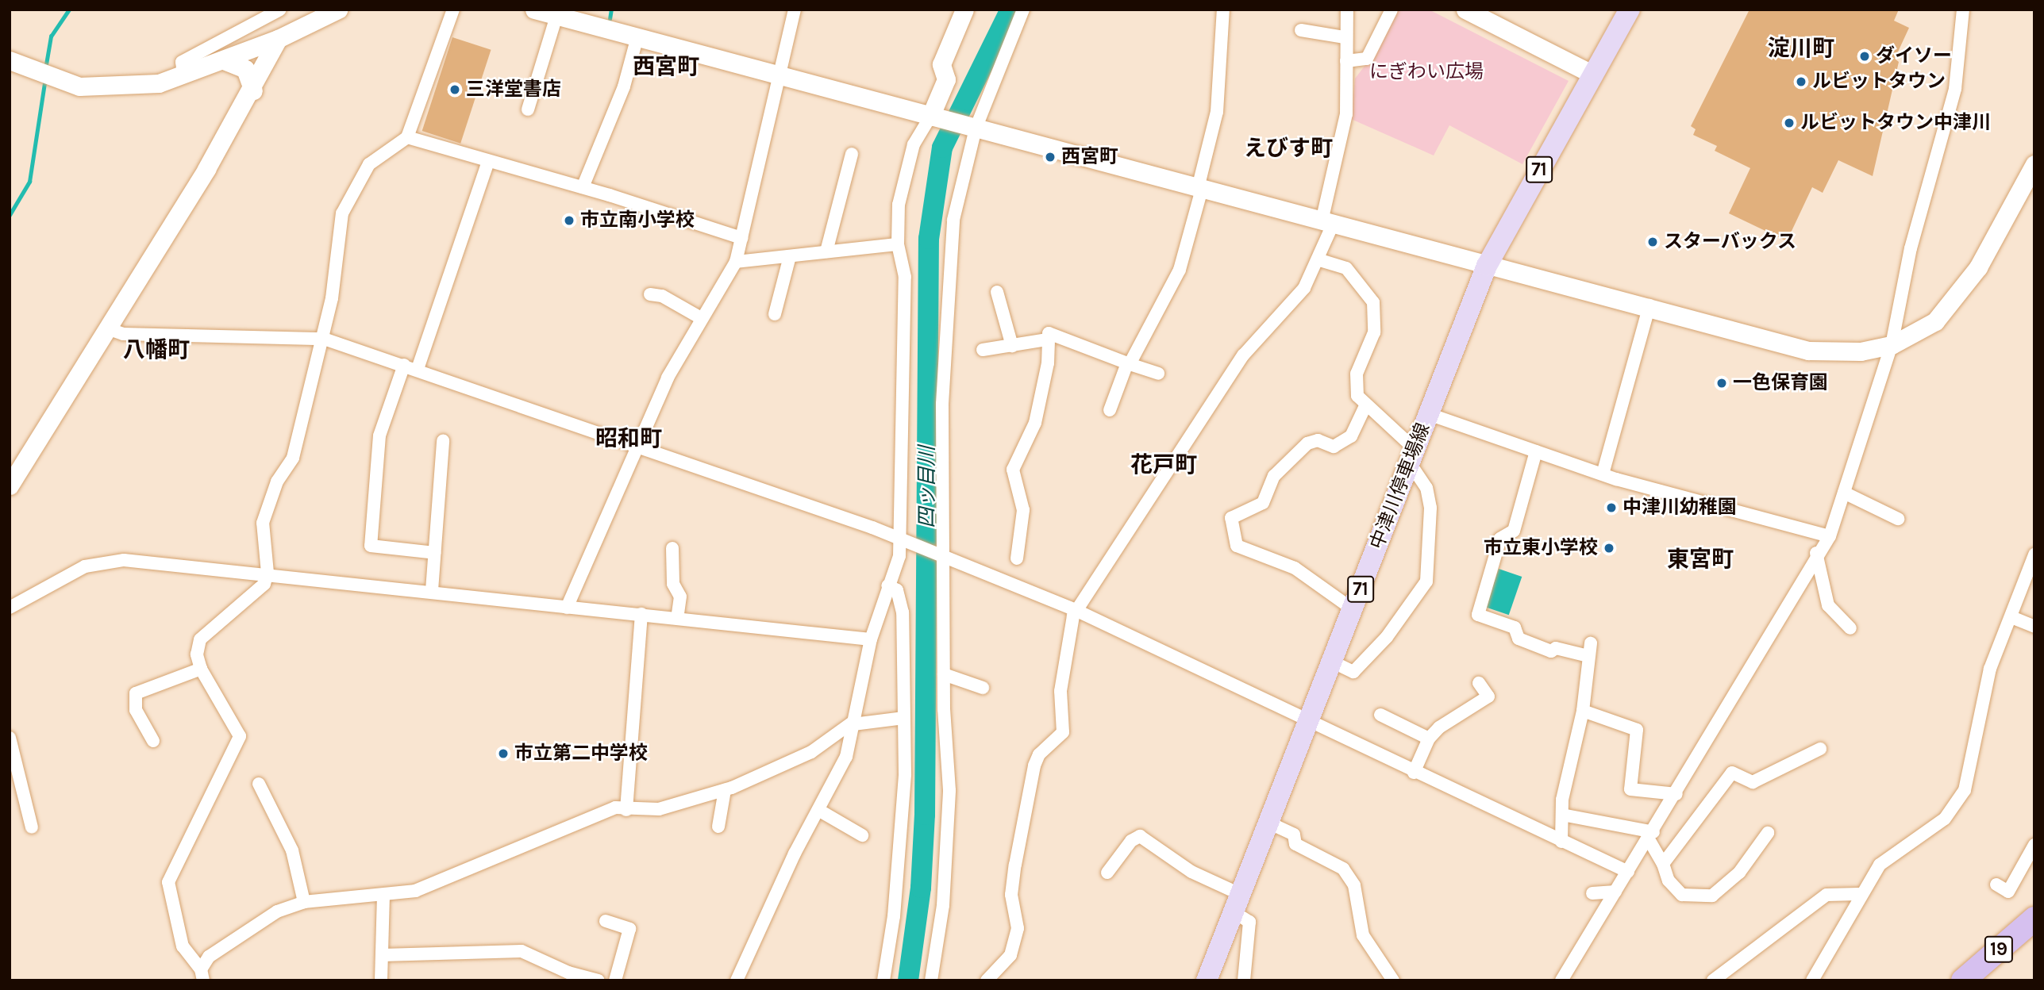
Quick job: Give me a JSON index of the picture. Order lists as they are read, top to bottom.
{
  "streets": {
    "highway": ["19"],
    "main road": ["71", "中津川停車場線"]
  },
  "districts": [
    "淀川町",
    "西宮町",
    "えびす町",
    "八幡町",
    "昭和町",
    "花戸町",
    "東宮町"
  ],
  "water": ["四ッ目川"],
  "parks": ["にぎわい広場"],
  "places": [
    "ダイソー",
    "ルビットタウン",
    "三洋堂書店",
    "ルビットタウン中津川",
    "西宮町",
    "市立南小学校",
    "スターバックス",
    "一色保育園",
    "中津川幼稚園",
    "市立東小学校",
    "市立第二中学校"
  ]
}
